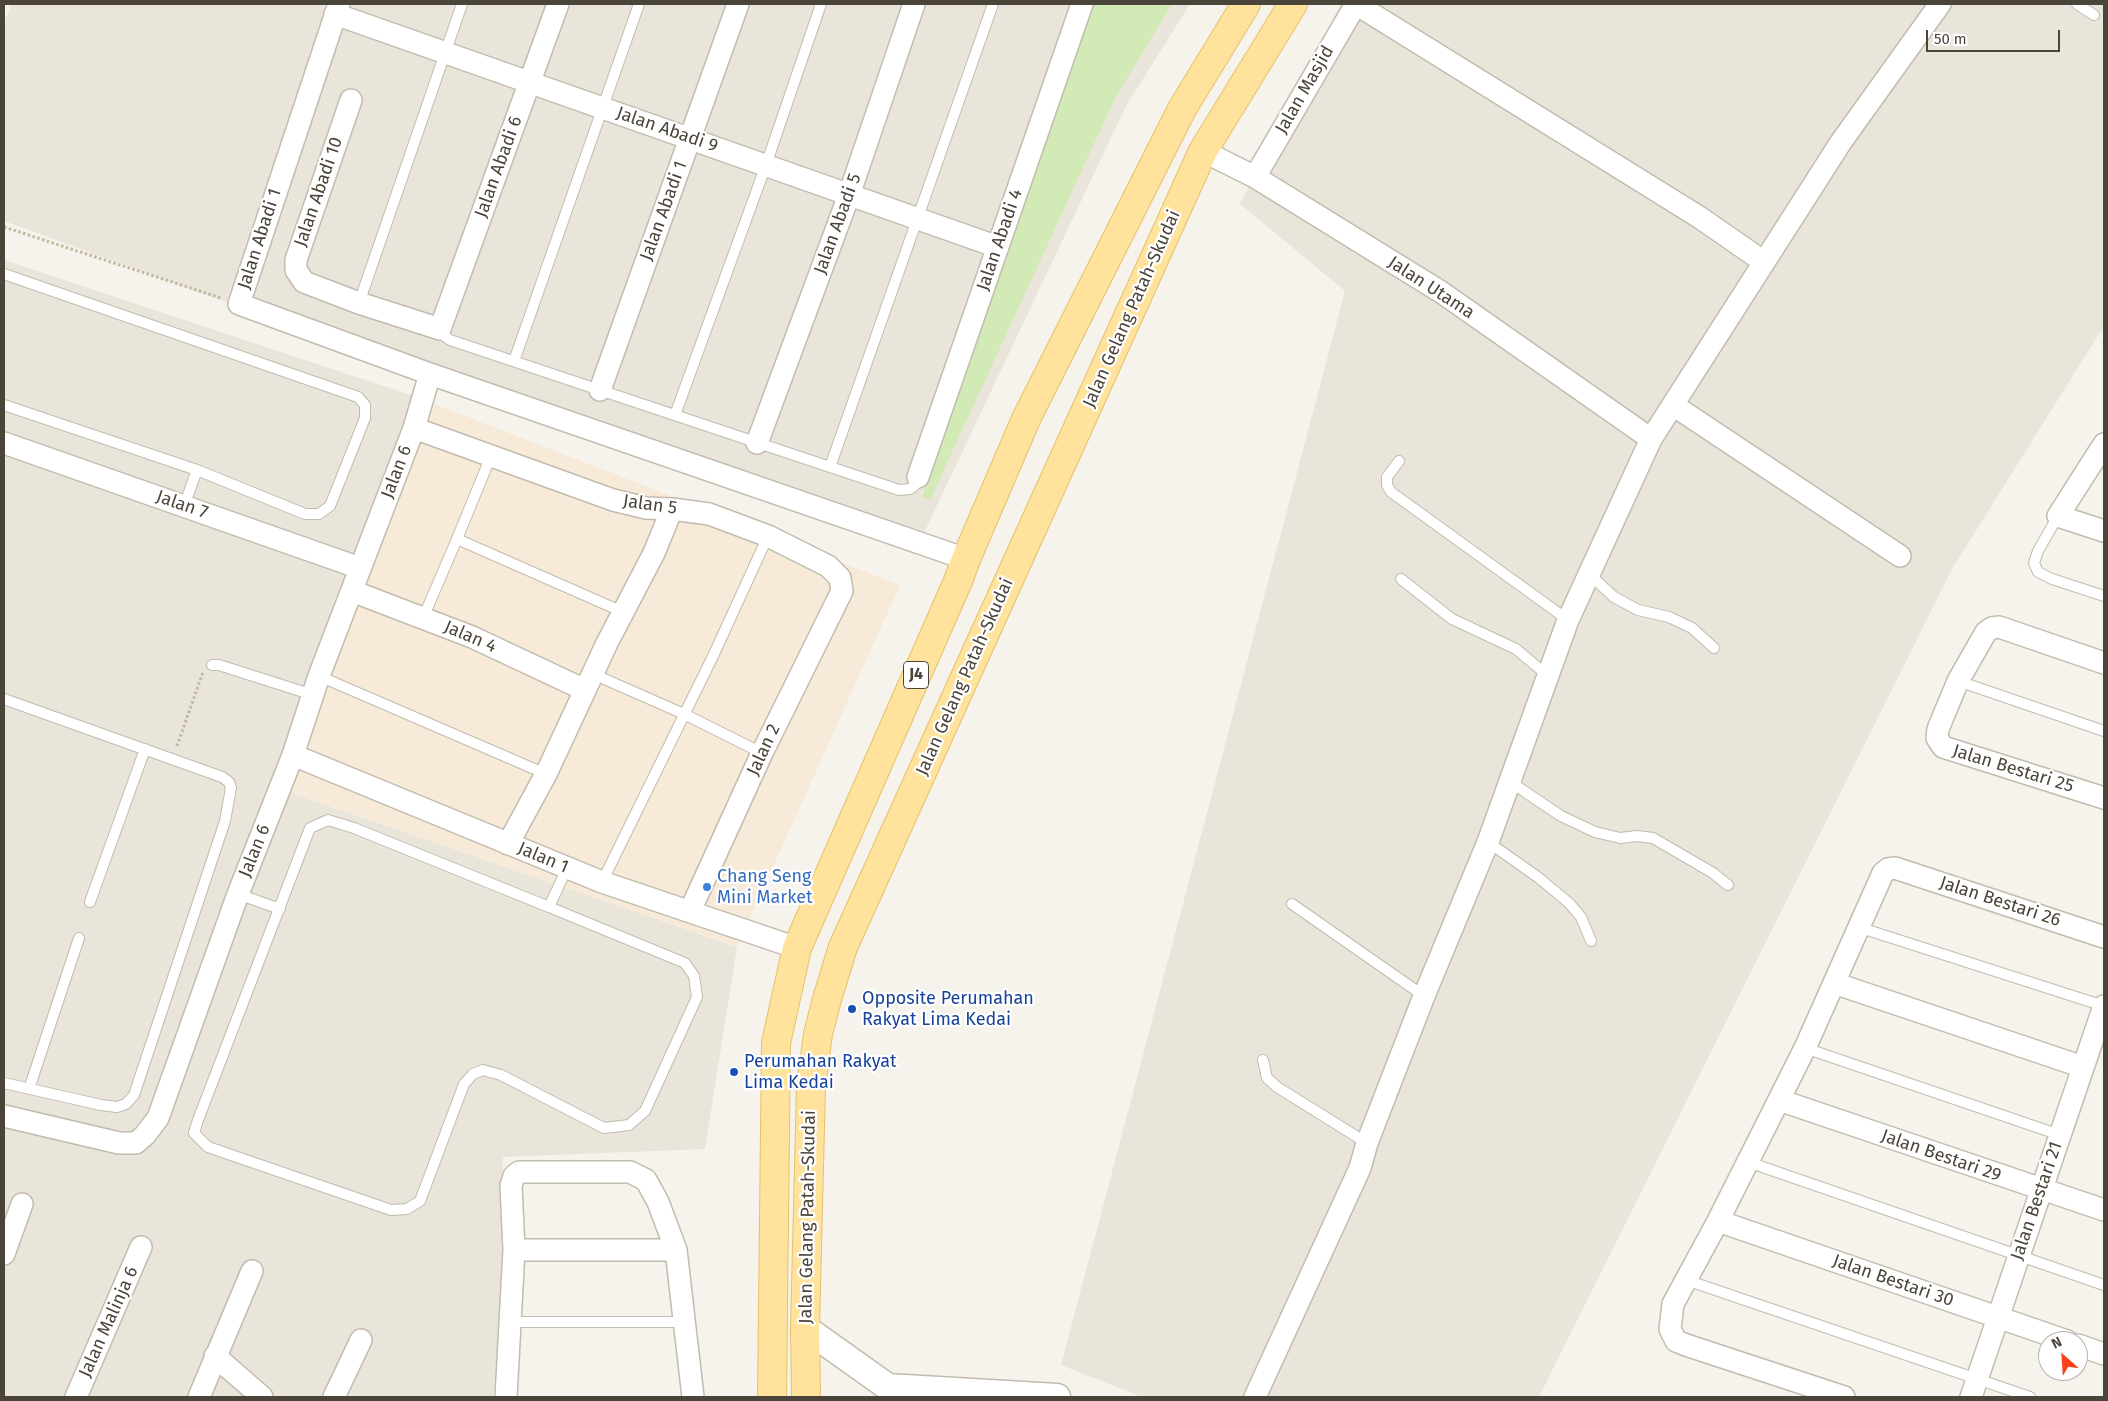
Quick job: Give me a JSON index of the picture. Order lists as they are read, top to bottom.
{
  "streets": {
    "main road": ["Jalan Gelang Patah-Skudai", "J4"],
    "street": [
      "Jalan Masjid",
      "Jalan Abadi 9",
      "Jalan Abadi 6",
      "Jalan Abadi 10",
      "Jalan Abadi 1",
      "Jalan Abadi 5",
      "Jalan Abadi 4",
      "Jalan Utama",
      "Jalan 6",
      "Jalan 7",
      "Jalan 5",
      "Jalan 4",
      "Jalan 2",
      "Jalan Bestari 25",
      "Jalan 1",
      "Jalan Bestari 26",
      "Jalan Bestari 29",
      "Jalan Bestari 21",
      "Jalan Bestari 30",
      "Jalan Malinja 6"
    ]
  },
  "crossings": [
    ["Jalan Masjid", "Jalan Utama"],
    ["Jalan Abadi 9", "Jalan Abadi 6"],
    ["Jalan Abadi 9", "Jalan Abadi 1"],
    ["Jalan Abadi 9", "Jalan Abadi 5"],
    ["Jalan Abadi 9", "Jalan Abadi 4"],
    ["Jalan Utama", "Jalan Gelang Patah-Skudai"],
    ["Jalan Gelang Patah-Skudai", "Jalan 1"],
    ["Jalan 6", "Jalan 7"],
    ["Jalan 6", "Jalan 5"],
    ["Jalan 6", "Jalan 4"],
    ["Jalan 6", "Jalan 1"],
    ["Jalan 5", "Jalan 2"],
    ["Jalan 2", "Jalan 1"],
    ["Jalan Bestari 29", "Jalan Bestari 21"],
    ["Jalan Bestari 21", "Jalan Bestari 30"]
  ],
  "places": ["Chang Seng Mini Market", "Opposite Perumahan Rakyat Lima Kedai", "Perumahan Rakyat Lima Kedai"],
  "scale_bar": "50 m",
  "north": "top left"
}
